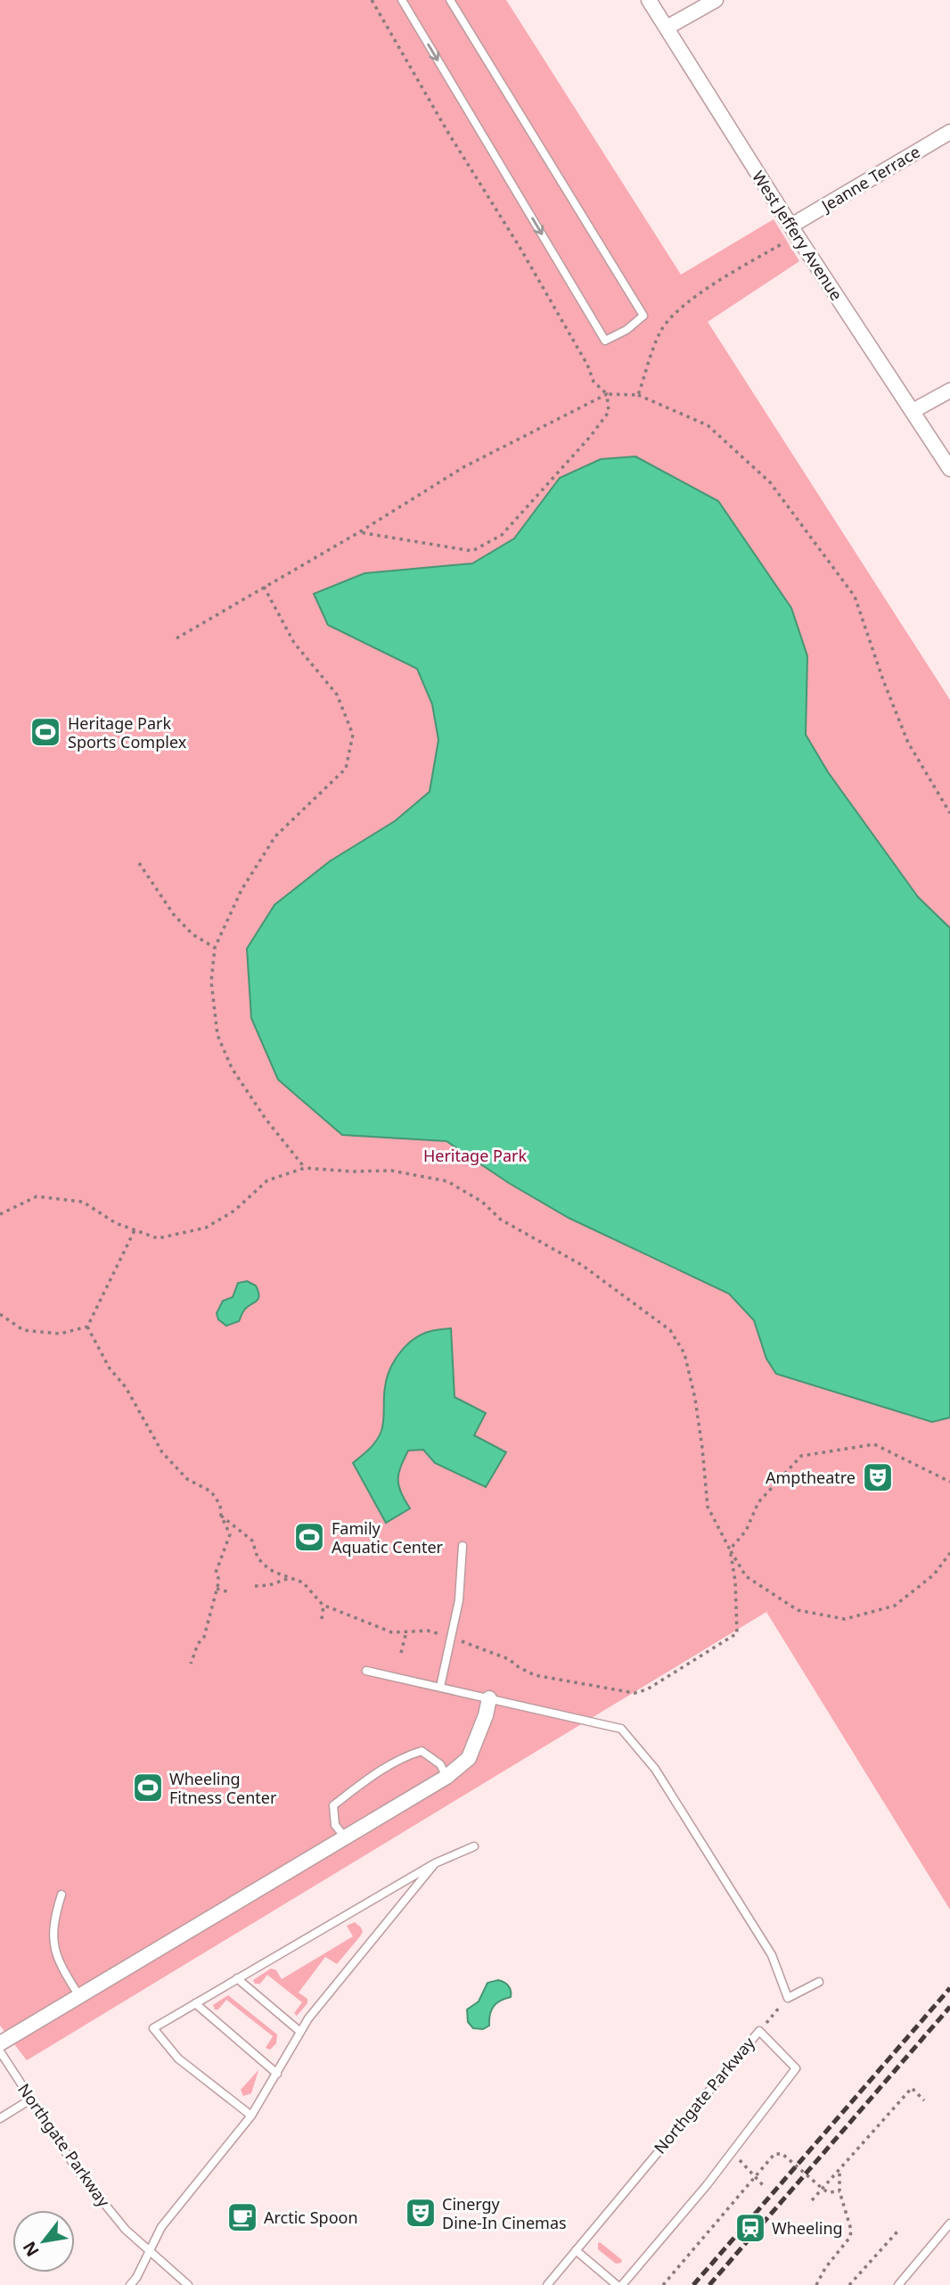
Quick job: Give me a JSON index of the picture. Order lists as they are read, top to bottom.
{
  "streets": {
    "street": ["Jeanne Terrace", "West Jeffery Avenue"],
    "lane": ["Northgate Parkway"]
  },
  "crossings": [
    ["Jeanne Terrace", "West Jeffery Avenue"]
  ],
  "parks": ["Heritage Park"],
  "places": {
    "sports": ["Heritage Park Sports Complex", "Family Aquatic Center", "Wheeling Fitness Center"],
    "theatre": ["Amptheatre", "Cinergy Dine-In Cinemas"],
    "cafe": ["Arctic Spoon"],
    "station": ["Wheeling"]
  },
  "north": "bottom left"
}
